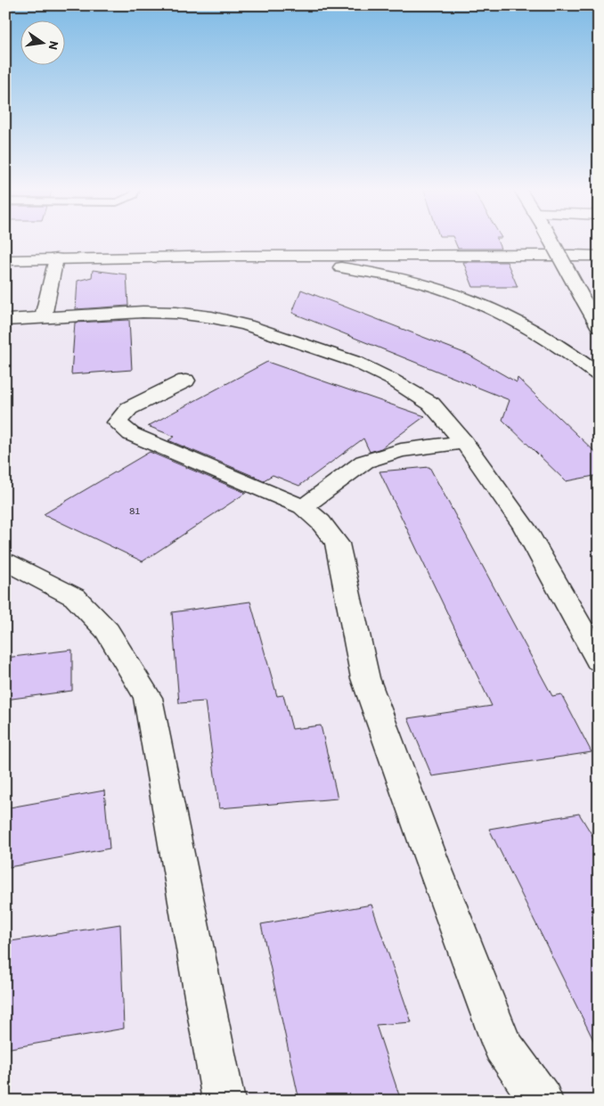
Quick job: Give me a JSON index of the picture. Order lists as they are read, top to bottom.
{
  "house_numbers": ["81"],
  "north": "right"
}
